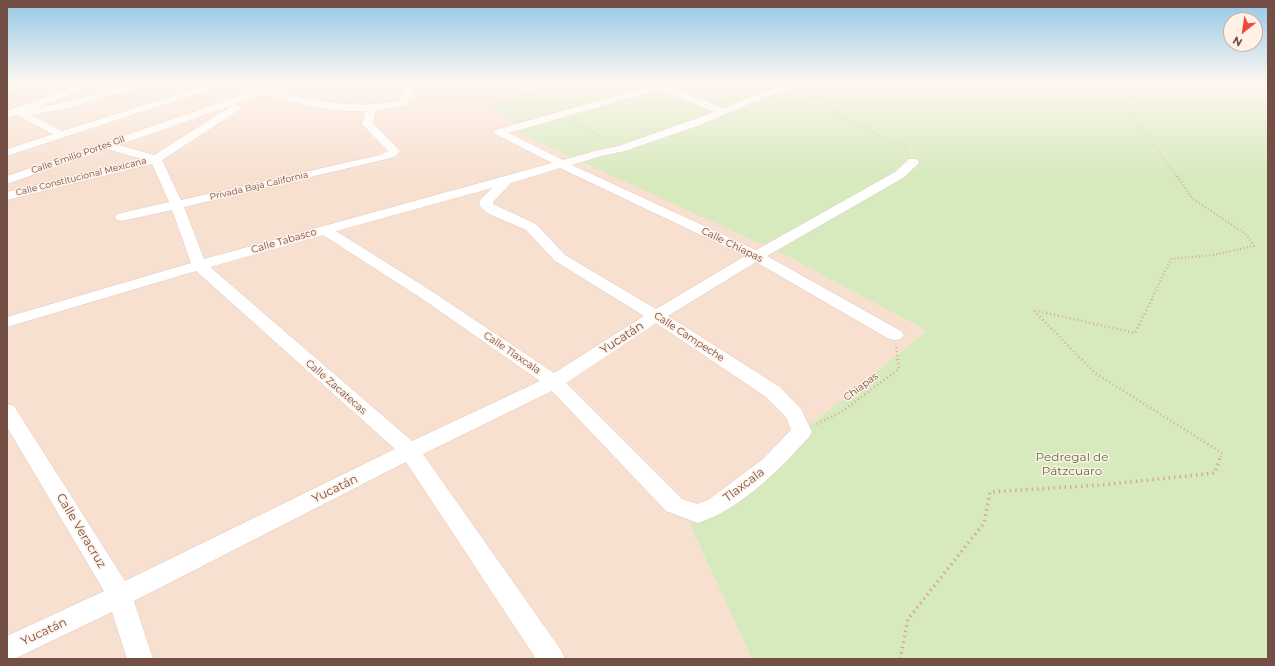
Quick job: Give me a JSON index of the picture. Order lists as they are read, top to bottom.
{
  "streets": {
    "street": [
      "Calle Emilio Portes Gil",
      "Calle Constitucional Mexicana",
      "Privada Baja California",
      "Calle Tabasco",
      "Calle Chiapas",
      "Calle Campeche",
      "Yucatán",
      "Calle Tlaxcala",
      "Calle Zacatecas",
      "Tlaxcala",
      "Calle Veracruz"
    ],
    "path": ["Chiapas"]
  },
  "crossings": [
    ["Calle Constitucional Mexicana", "Calle Zacatecas"],
    ["Privada Baja California", "Calle Zacatecas"],
    ["Calle Tabasco", "Calle Chiapas"],
    ["Calle Tabasco", "Calle Campeche"],
    ["Calle Tabasco", "Calle Tlaxcala"],
    ["Calle Tabasco", "Calle Zacatecas"],
    ["Calle Chiapas", "Yucatán"],
    ["Calle Chiapas", "Chiapas"],
    ["Calle Campeche", "Yucatán"],
    ["Calle Campeche", "Chiapas"],
    ["Calle Campeche", "Tlaxcala"],
    ["Yucatán", "Calle Tlaxcala"],
    ["Yucatán", "Calle Zacatecas"],
    ["Yucatán", "Calle Veracruz"],
    ["Calle Tlaxcala", "Tlaxcala"],
    ["Chiapas", "Tlaxcala"]
  ],
  "parks": ["Pedregal de Pátzcuaro"],
  "north": "bottom left"
}
